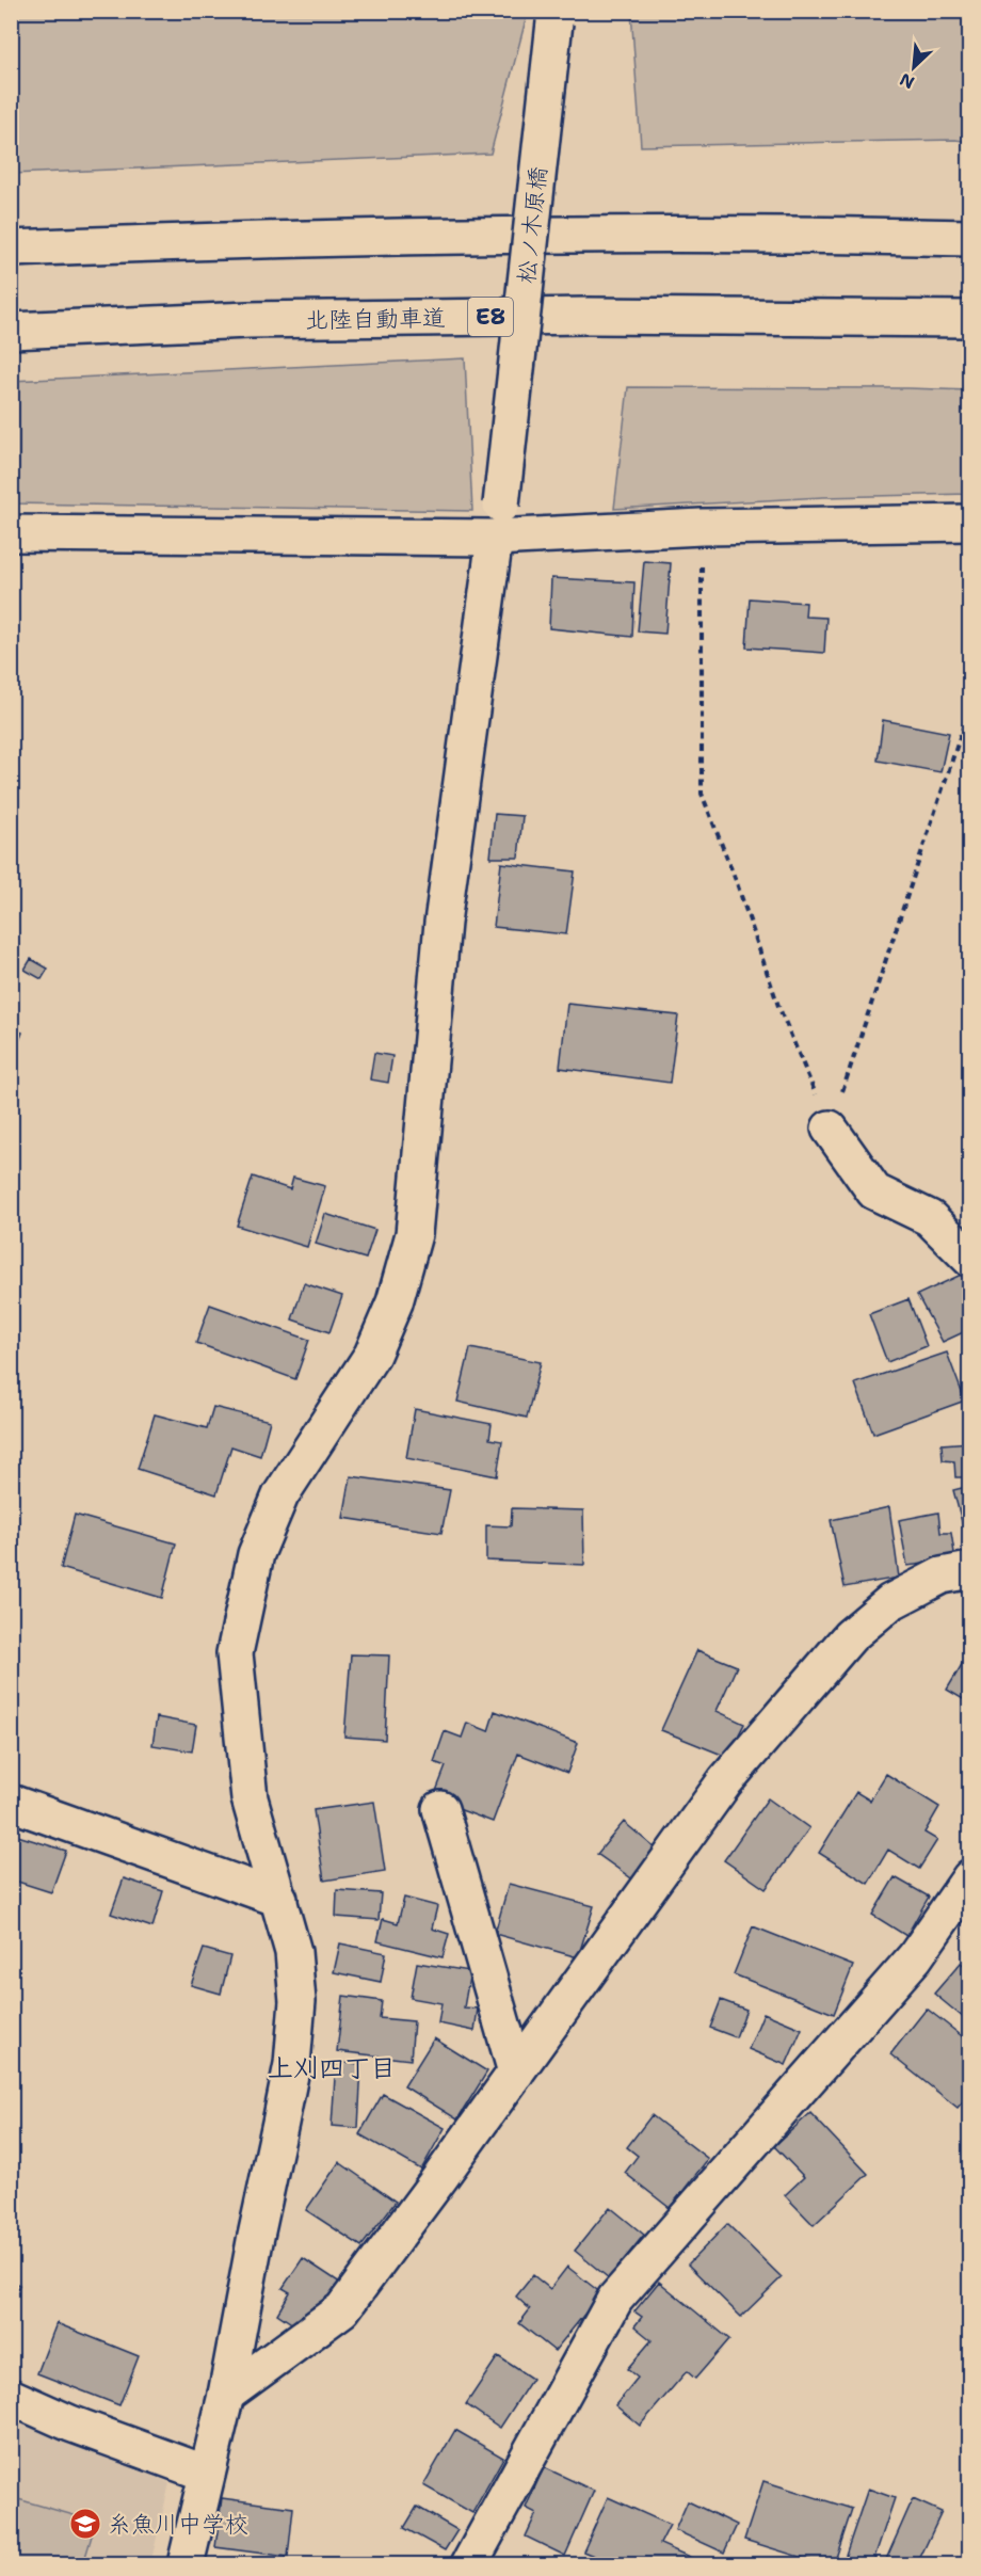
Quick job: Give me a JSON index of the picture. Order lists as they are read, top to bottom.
{
  "streets": {
    "main road": ["松ノ木原橋", "E8", "北陸自動車道"]
  },
  "districts": ["上刈四丁目"],
  "places": {
    "school or university": ["糸魚川中学校"]
  },
  "north": "bottom left"
}
